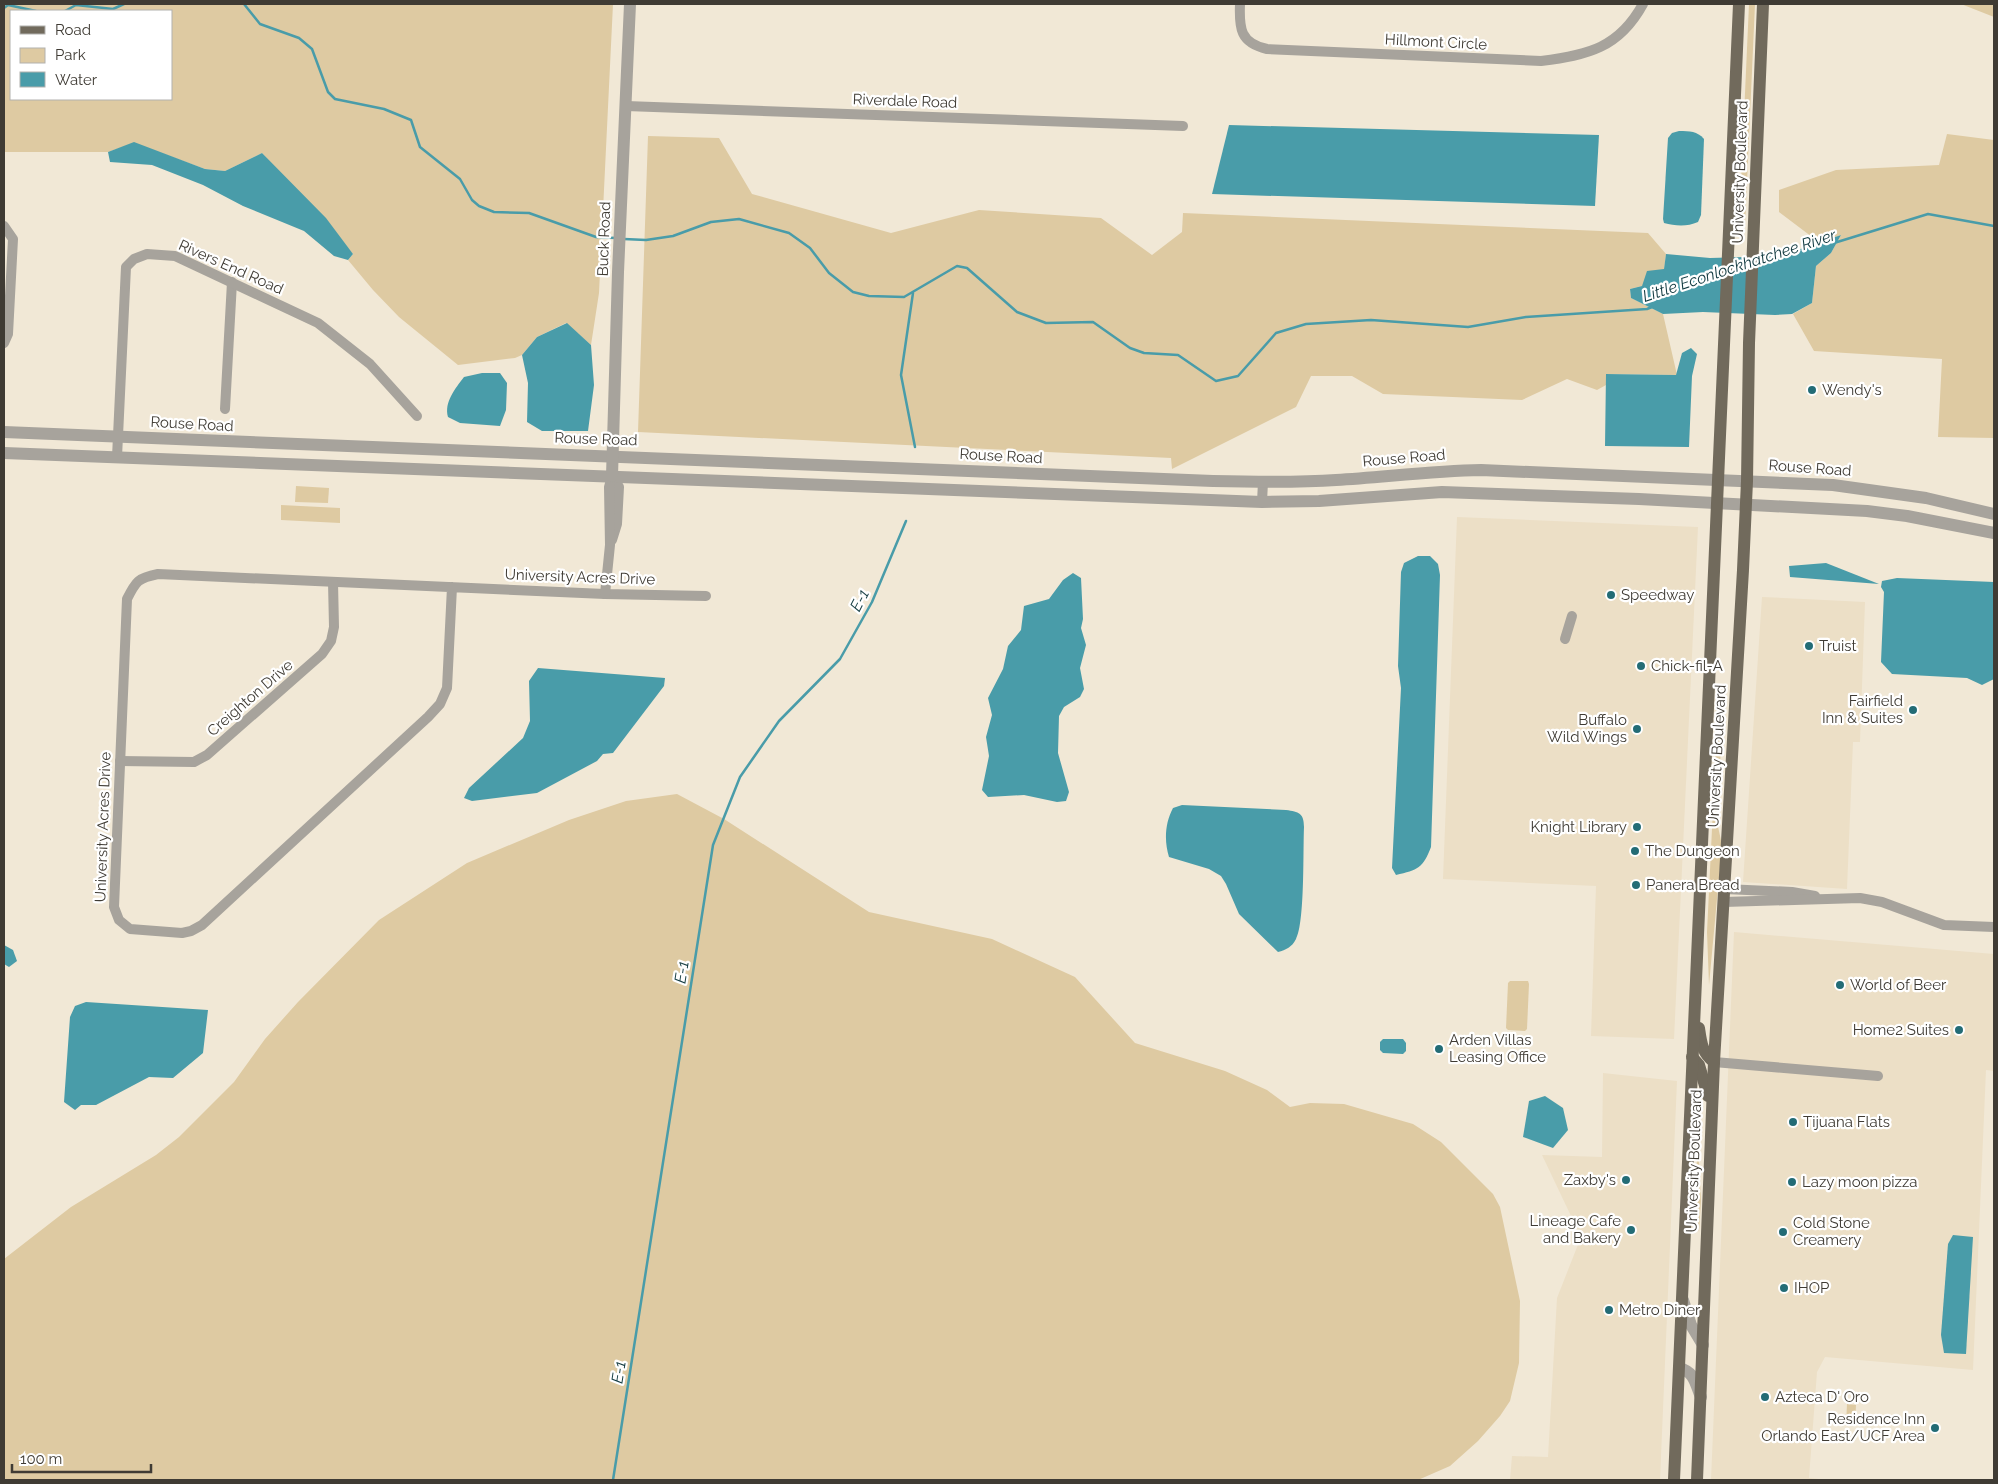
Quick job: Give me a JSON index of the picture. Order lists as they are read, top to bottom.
{
  "streets": {
    "main road": ["University Boulevard"],
    "street": [
      "Hillmont Circle",
      "Riverdale Road",
      "Buck Road",
      "Rivers End Road",
      "Rouse Road",
      "University Acres Drive",
      "Creighton Drive"
    ]
  },
  "crossings": [
    ["Riverdale Road", "Buck Road"],
    ["University Boulevard", "Rouse Road"],
    ["Buck Road", "Rouse Road"],
    ["Buck Road", "University Acres Drive"],
    ["Rivers End Road", "Rouse Road"],
    ["University Acres Drive", "Creighton Drive"]
  ],
  "water": ["Little Econlockhatchee River", "E-1"],
  "places": [
    "Wendy's",
    "Speedway",
    "Truist",
    "Chick-fil-A",
    "Fairfield Inn & Suites",
    "Buffalo Wild Wings",
    "Knight Library",
    "The Dungeon",
    "Panera Bread",
    "World of Beer",
    "Home2 Suites",
    "Arden Villas Leasing Office",
    "Tijuana Flats",
    "Zaxby's",
    "Lazy moon pizza",
    "Lineage Cafe and Bakery",
    "Cold Stone Creamery",
    "IHOP",
    "Metro Diner",
    "Azteca D' Oro",
    "Residence Inn Orlando East/UCF Area"
  ],
  "legend": ["Road", "Park", "Water"],
  "scale_bar": "100 m"
}
